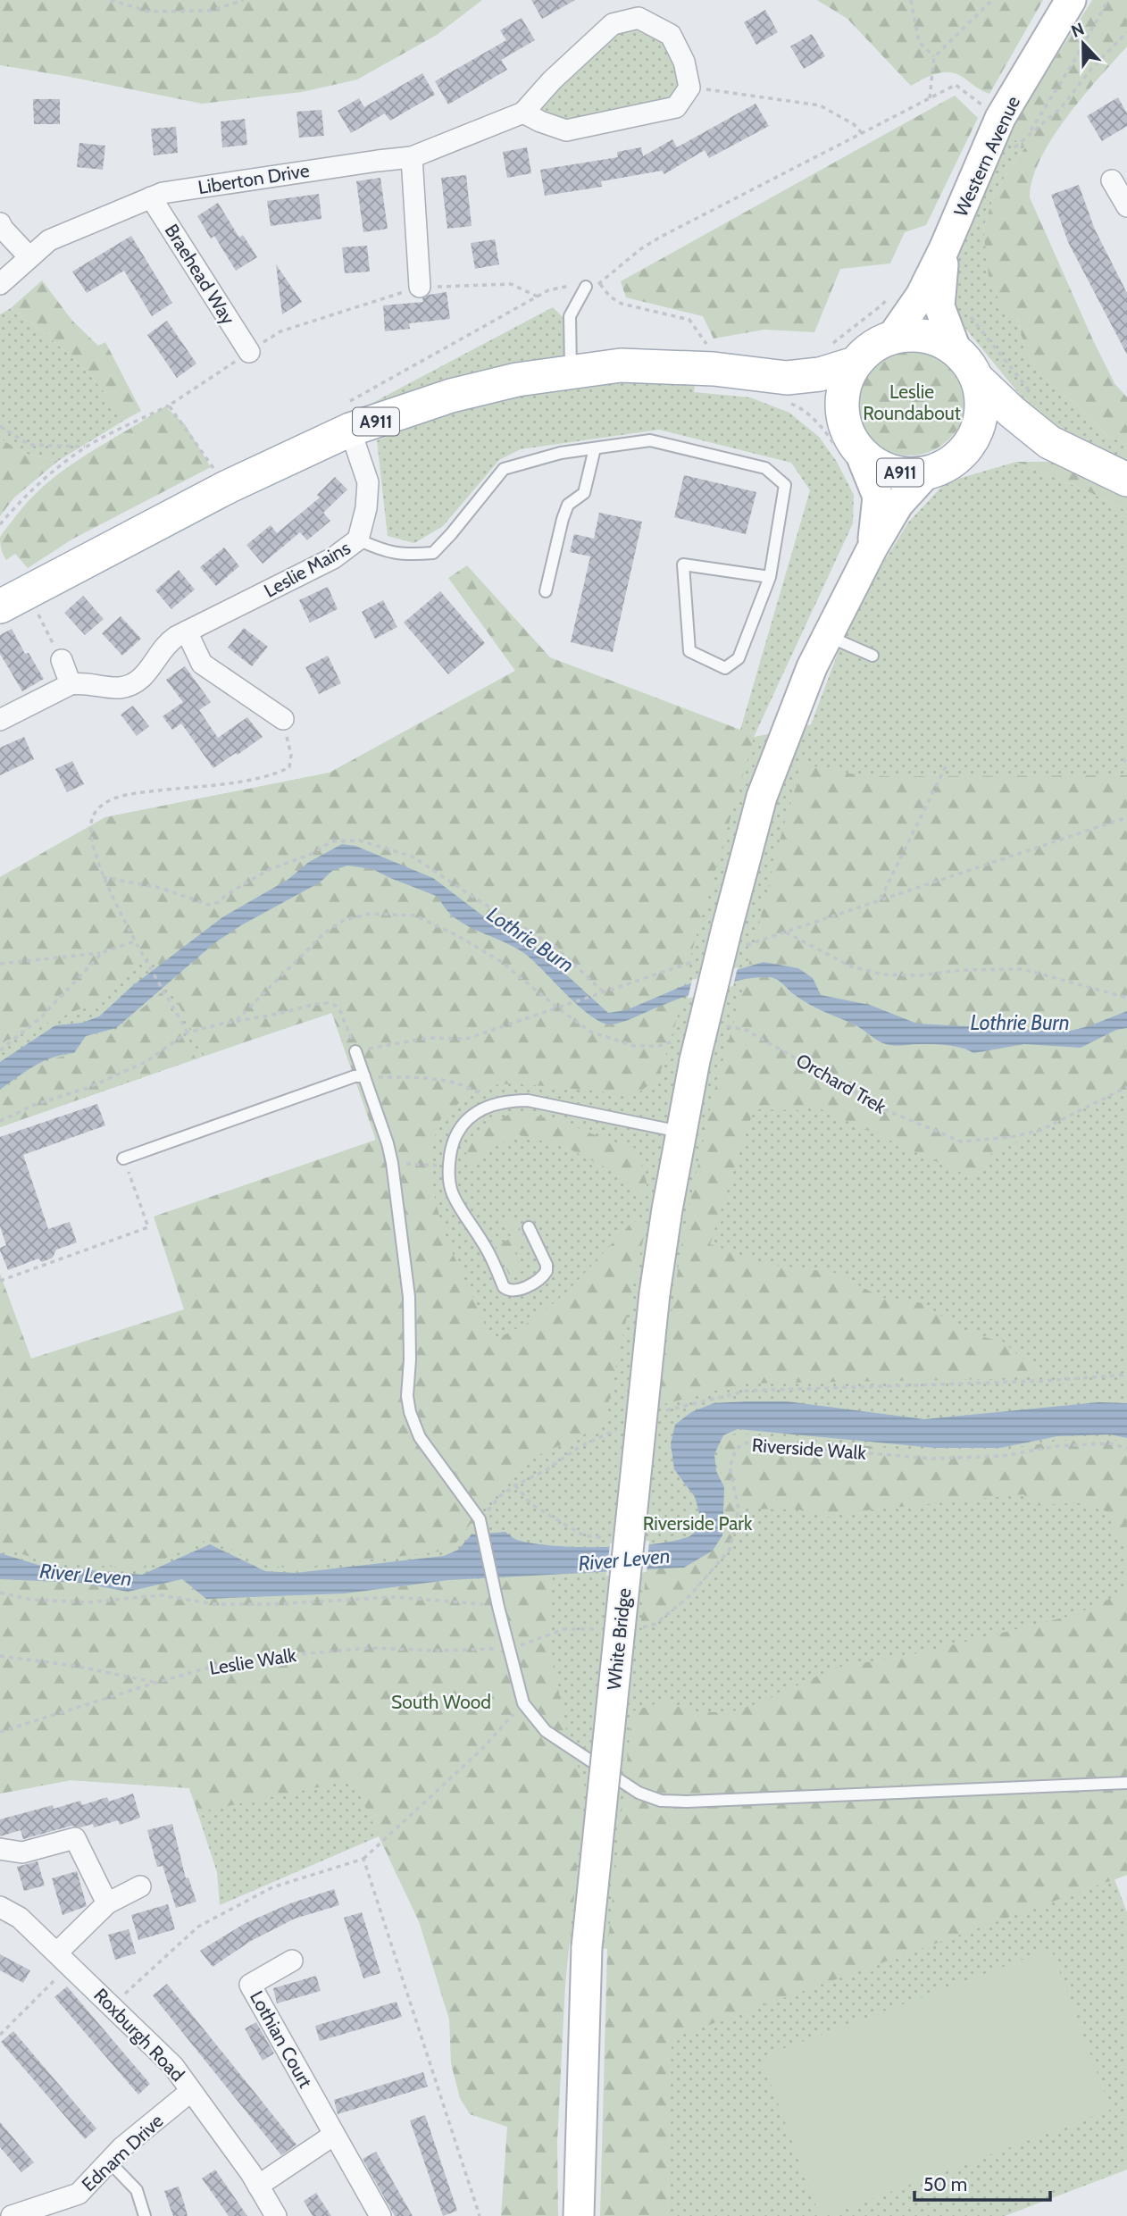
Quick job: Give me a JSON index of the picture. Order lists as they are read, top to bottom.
{
  "streets": {
    "main road": ["Western Avenue", "A911", "White Bridge"],
    "street": [
      "Liberton Drive",
      "Braehead Way",
      "Leslie Mains",
      "Roxburgh Road",
      "Lothian Court",
      "Ednam Drive"
    ],
    "path": ["Orchard Trek", "Riverside Walk", "Leslie Walk"]
  },
  "crossings": [
    ["Western Avenue", "A911"],
    ["Western Avenue", "White Bridge"],
    ["Liberton Drive", "Braehead Way"],
    ["A911", "Leslie Mains"],
    ["A911", "White Bridge"],
    ["Roxburgh Road", "Ednam Drive"]
  ],
  "water": ["Lothrie Burn", "River Leven"],
  "parks": ["Leslie Roundabout", "Riverside Park", "South Wood"],
  "scale_bar": "50 m",
  "north": "top"
}
